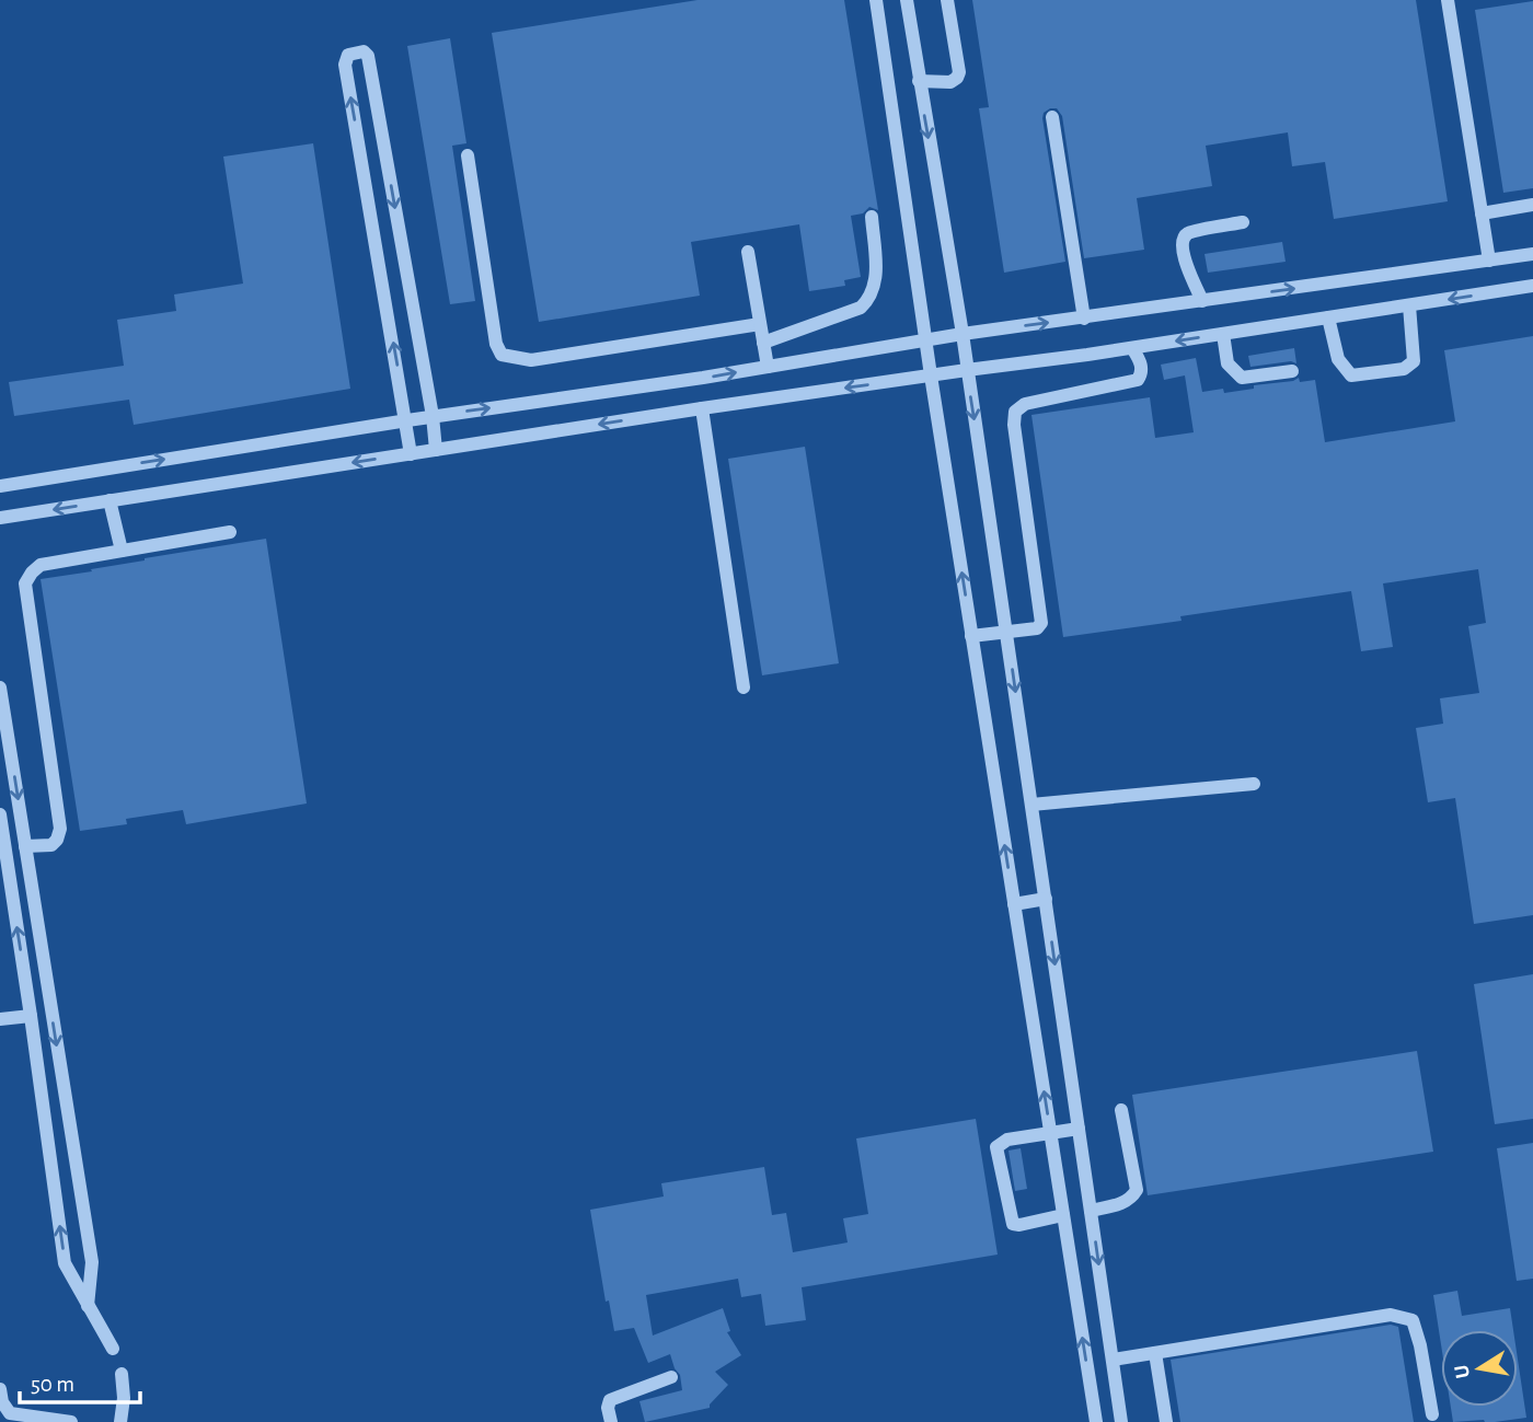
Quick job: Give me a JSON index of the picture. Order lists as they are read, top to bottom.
{
  "scale_bar": "50 m",
  "north": "left"
}
